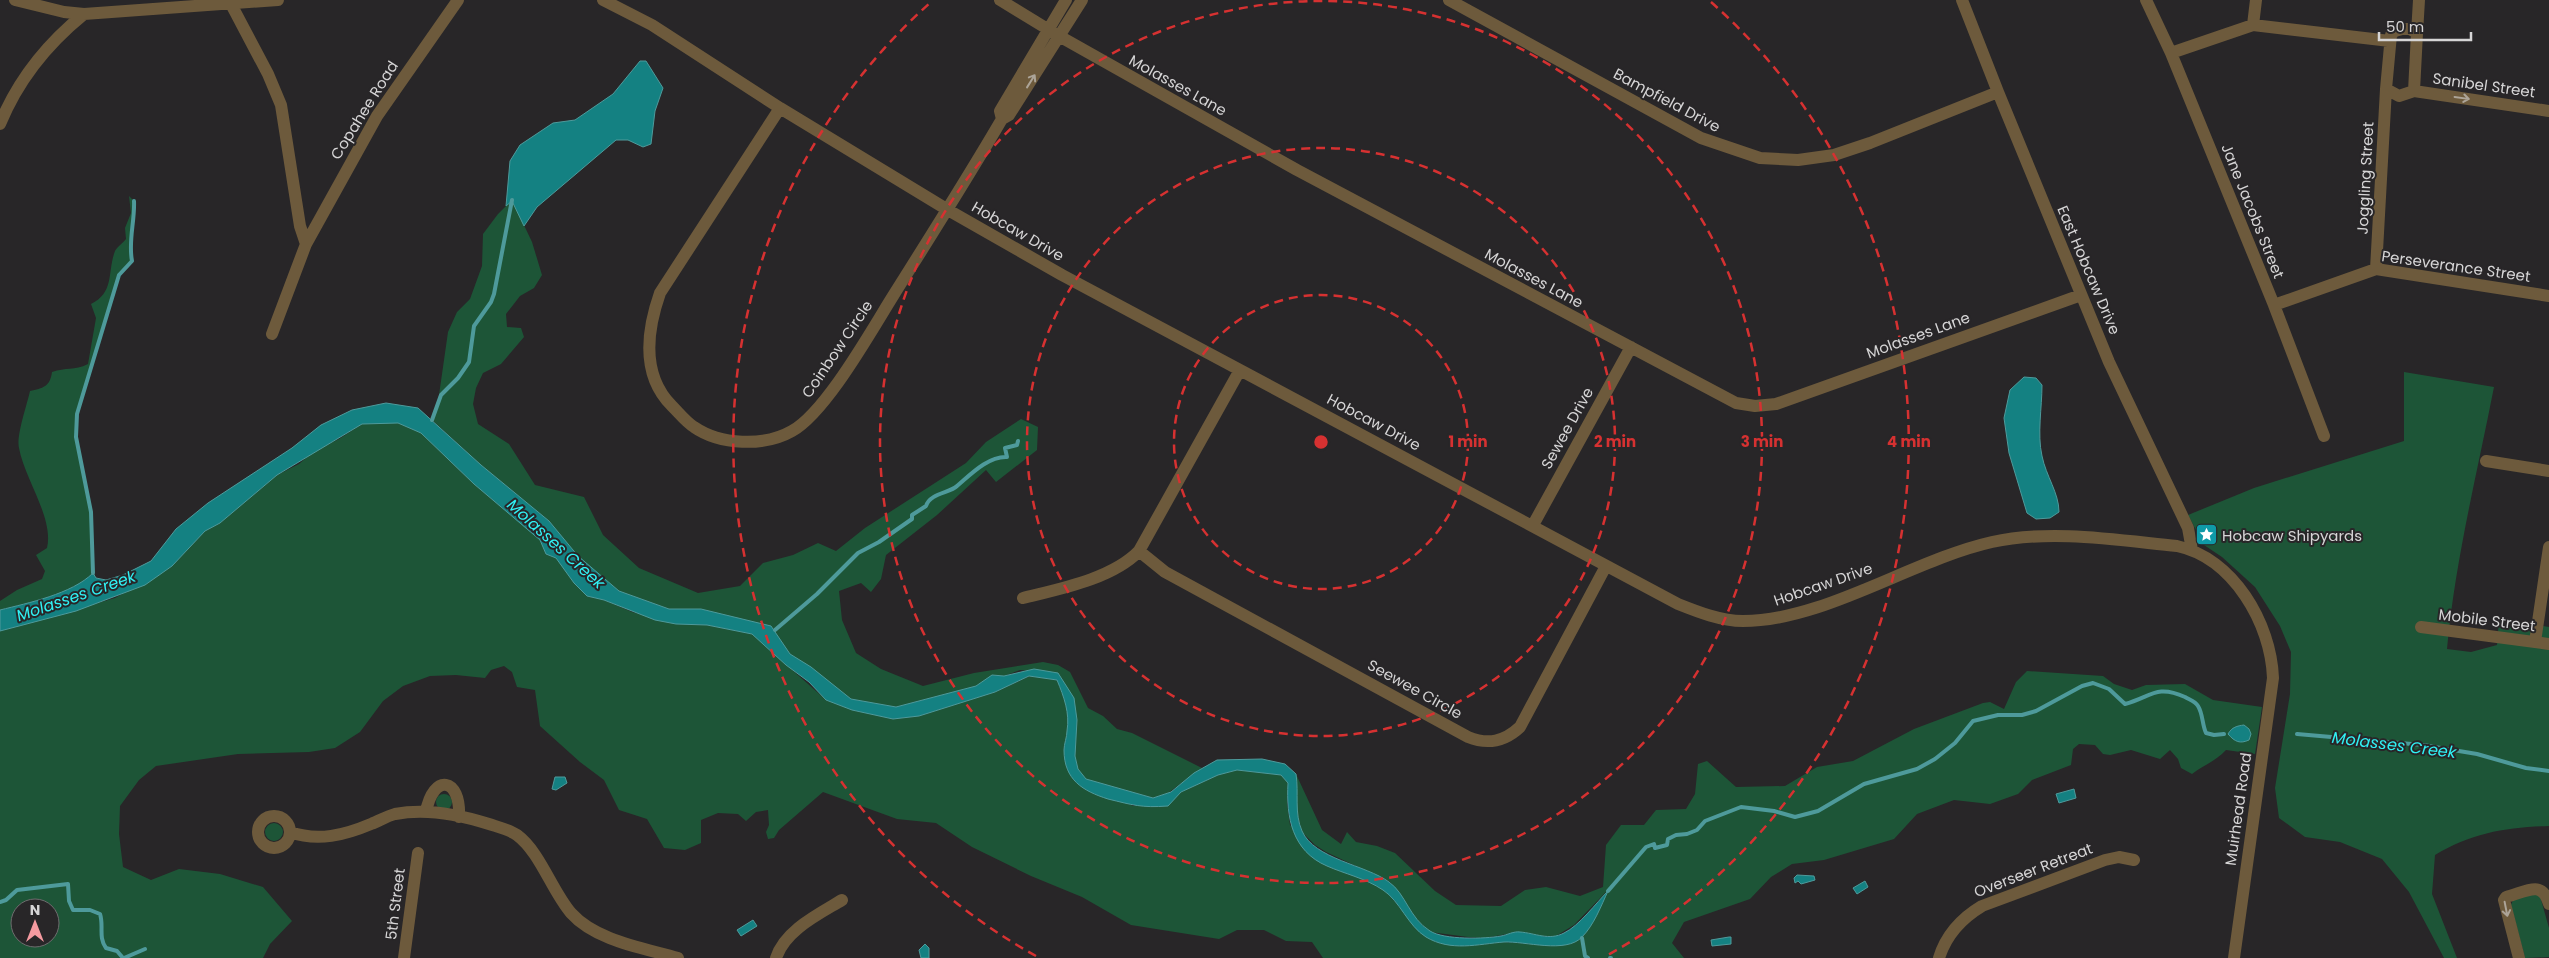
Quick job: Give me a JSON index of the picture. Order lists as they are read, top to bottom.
{
  "streets": {
    "street": [
      "Molasses Lane",
      "Sanibel Street",
      "Bampfield Drive",
      "Copahee Road",
      "Joggling Street",
      "Jane Jacobs Street",
      "Hobcaw Drive",
      "Perseverance Street",
      "East Hobcaw Drive",
      "Coinbow Circle",
      "Sewee Drive",
      "Mobile Street",
      "Seewee Circle",
      "Muirhead Road",
      "Overseer Retreat",
      "5th Street"
    ]
  },
  "crossings": [
    ["Molasses Lane", "East Hobcaw Drive"],
    ["Molasses Lane", "Coinbow Circle"],
    ["Molasses Lane", "Sewee Drive"],
    ["Sanibel Street", "Joggling Street"],
    ["Bampfield Drive", "East Hobcaw Drive"],
    ["Joggling Street", "Perseverance Street"],
    ["Jane Jacobs Street", "Perseverance Street"],
    ["Hobcaw Drive", "East Hobcaw Drive"],
    ["Hobcaw Drive", "Coinbow Circle"],
    ["Hobcaw Drive", "Sewee Drive"],
    ["Hobcaw Drive", "Seewee Circle"],
    ["Hobcaw Drive", "Muirhead Road"]
  ],
  "one_way": ["Sanibel Street"],
  "water": ["Molasses Creek"],
  "places": {
    "place": ["Hobcaw Shipyards"]
  },
  "scale_bar": "50 m",
  "north": "top",
  "rings": [
    "1 min",
    "2 min",
    "3 min",
    "4 min"
  ]
}
